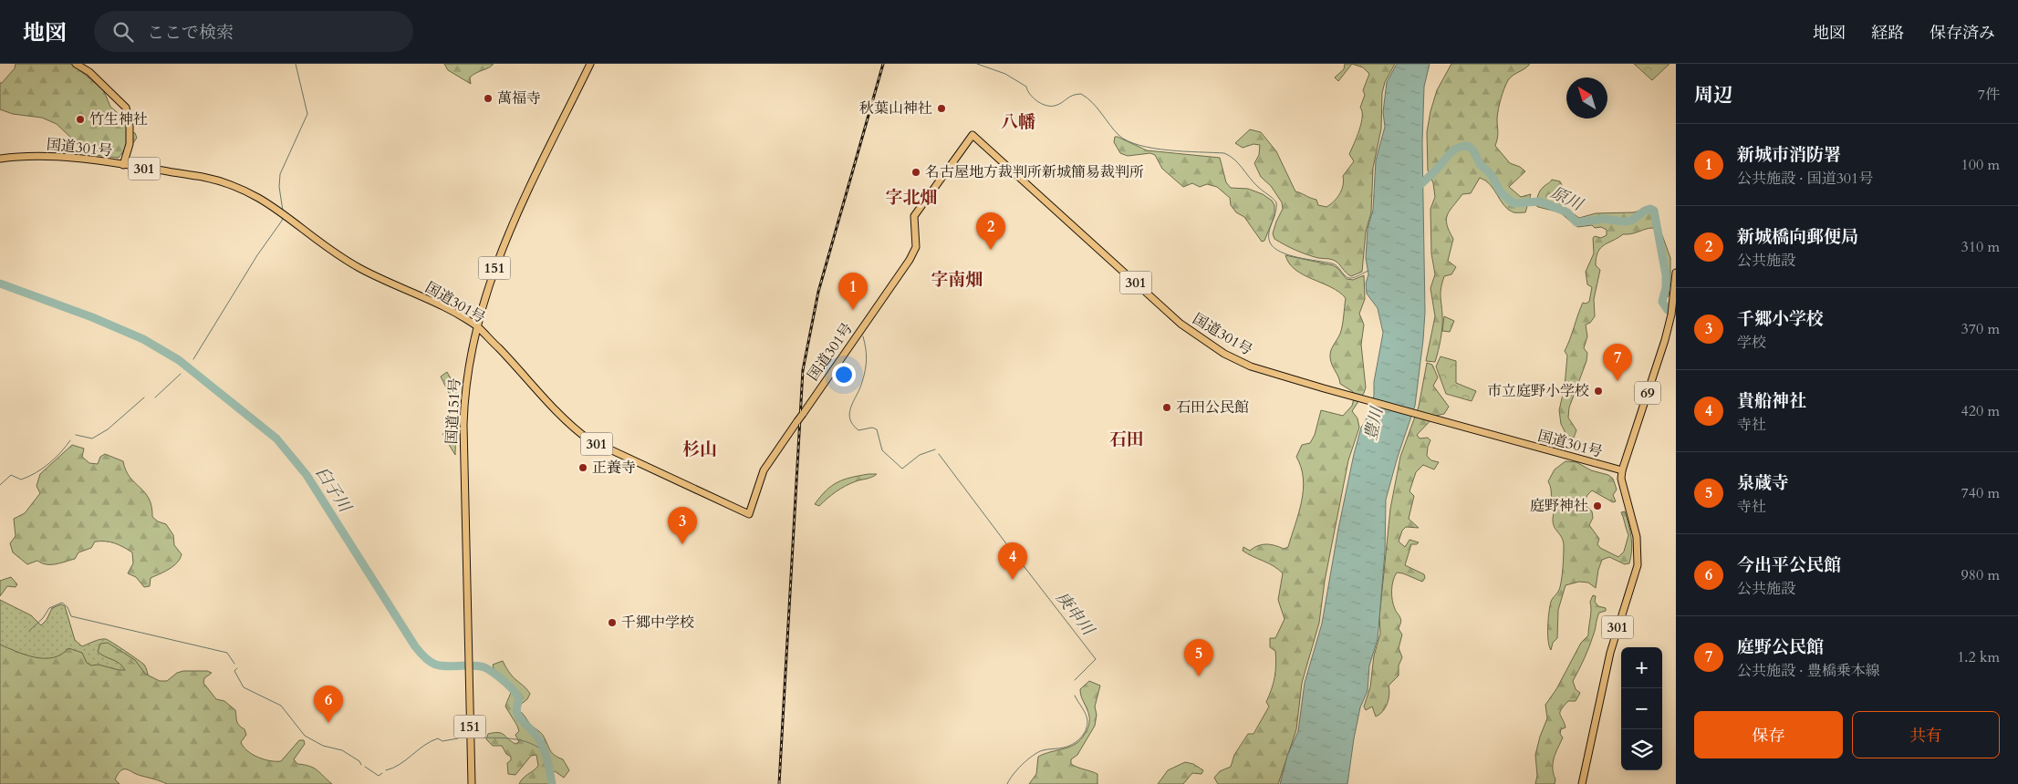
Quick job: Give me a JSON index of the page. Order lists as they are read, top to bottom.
{
  "streets": {
    "main road": [
      "国道301号",
      "301",
      "151",
      "69",
      "国道151号"
    ]
  },
  "crossings": [
    ["国道301号", "301"],
    ["国道301号", "69"],
    ["国道301号", "国道151号"],
    ["301", "69"]
  ],
  "districts": [
    "八幡",
    "字北畑",
    "字南畑",
    "石田",
    "杉山"
  ],
  "water": [
    "原川",
    "豊川",
    "臼子川",
    "庚申川"
  ],
  "places": [
    "萬福寺",
    "秋葉山神社",
    "竹生神社",
    "名古屋地方裁判所新城簡易裁判所",
    "市立庭野小学校",
    "石田公民館",
    "正養寺",
    "庭野神社",
    "千郷中学校"
  ],
  "north": "top left",
  "page": {
    "header": "地図",
    "search": "ここで検索",
    "nav": ["地図", "経路", "保存済み"],
    "heading": ["周辺", "7件"],
    "list": [
      {
        "mark": "1",
        "name": "新城市消防署",
        "note": "公共施設 · 国道301号",
        "value": "100 m"
      },
      {
        "mark": "2",
        "name": "新城橋向郵便局",
        "note": "公共施設",
        "value": "310 m"
      },
      {
        "mark": "3",
        "name": "千郷小学校",
        "note": "学校",
        "value": "370 m"
      },
      {
        "mark": "4",
        "name": "貴船神社",
        "note": "寺社",
        "value": "420 m"
      },
      {
        "mark": "5",
        "name": "泉蔵寺",
        "note": "寺社",
        "value": "740 m"
      },
      {
        "mark": "6",
        "name": "今出平公民館",
        "note": "公共施設",
        "value": "980 m"
      },
      {
        "mark": "7",
        "name": "庭野公民館",
        "note": "公共施設 · 豊橋乗本線",
        "value": "1.2 km"
      }
    ],
    "pins": [
      "2",
      "1",
      "7",
      "3",
      "4",
      "5",
      "6"
    ],
    "map_buttons": ["+", "−"],
    "buttons": ["保存", "共有"]
  }
}
